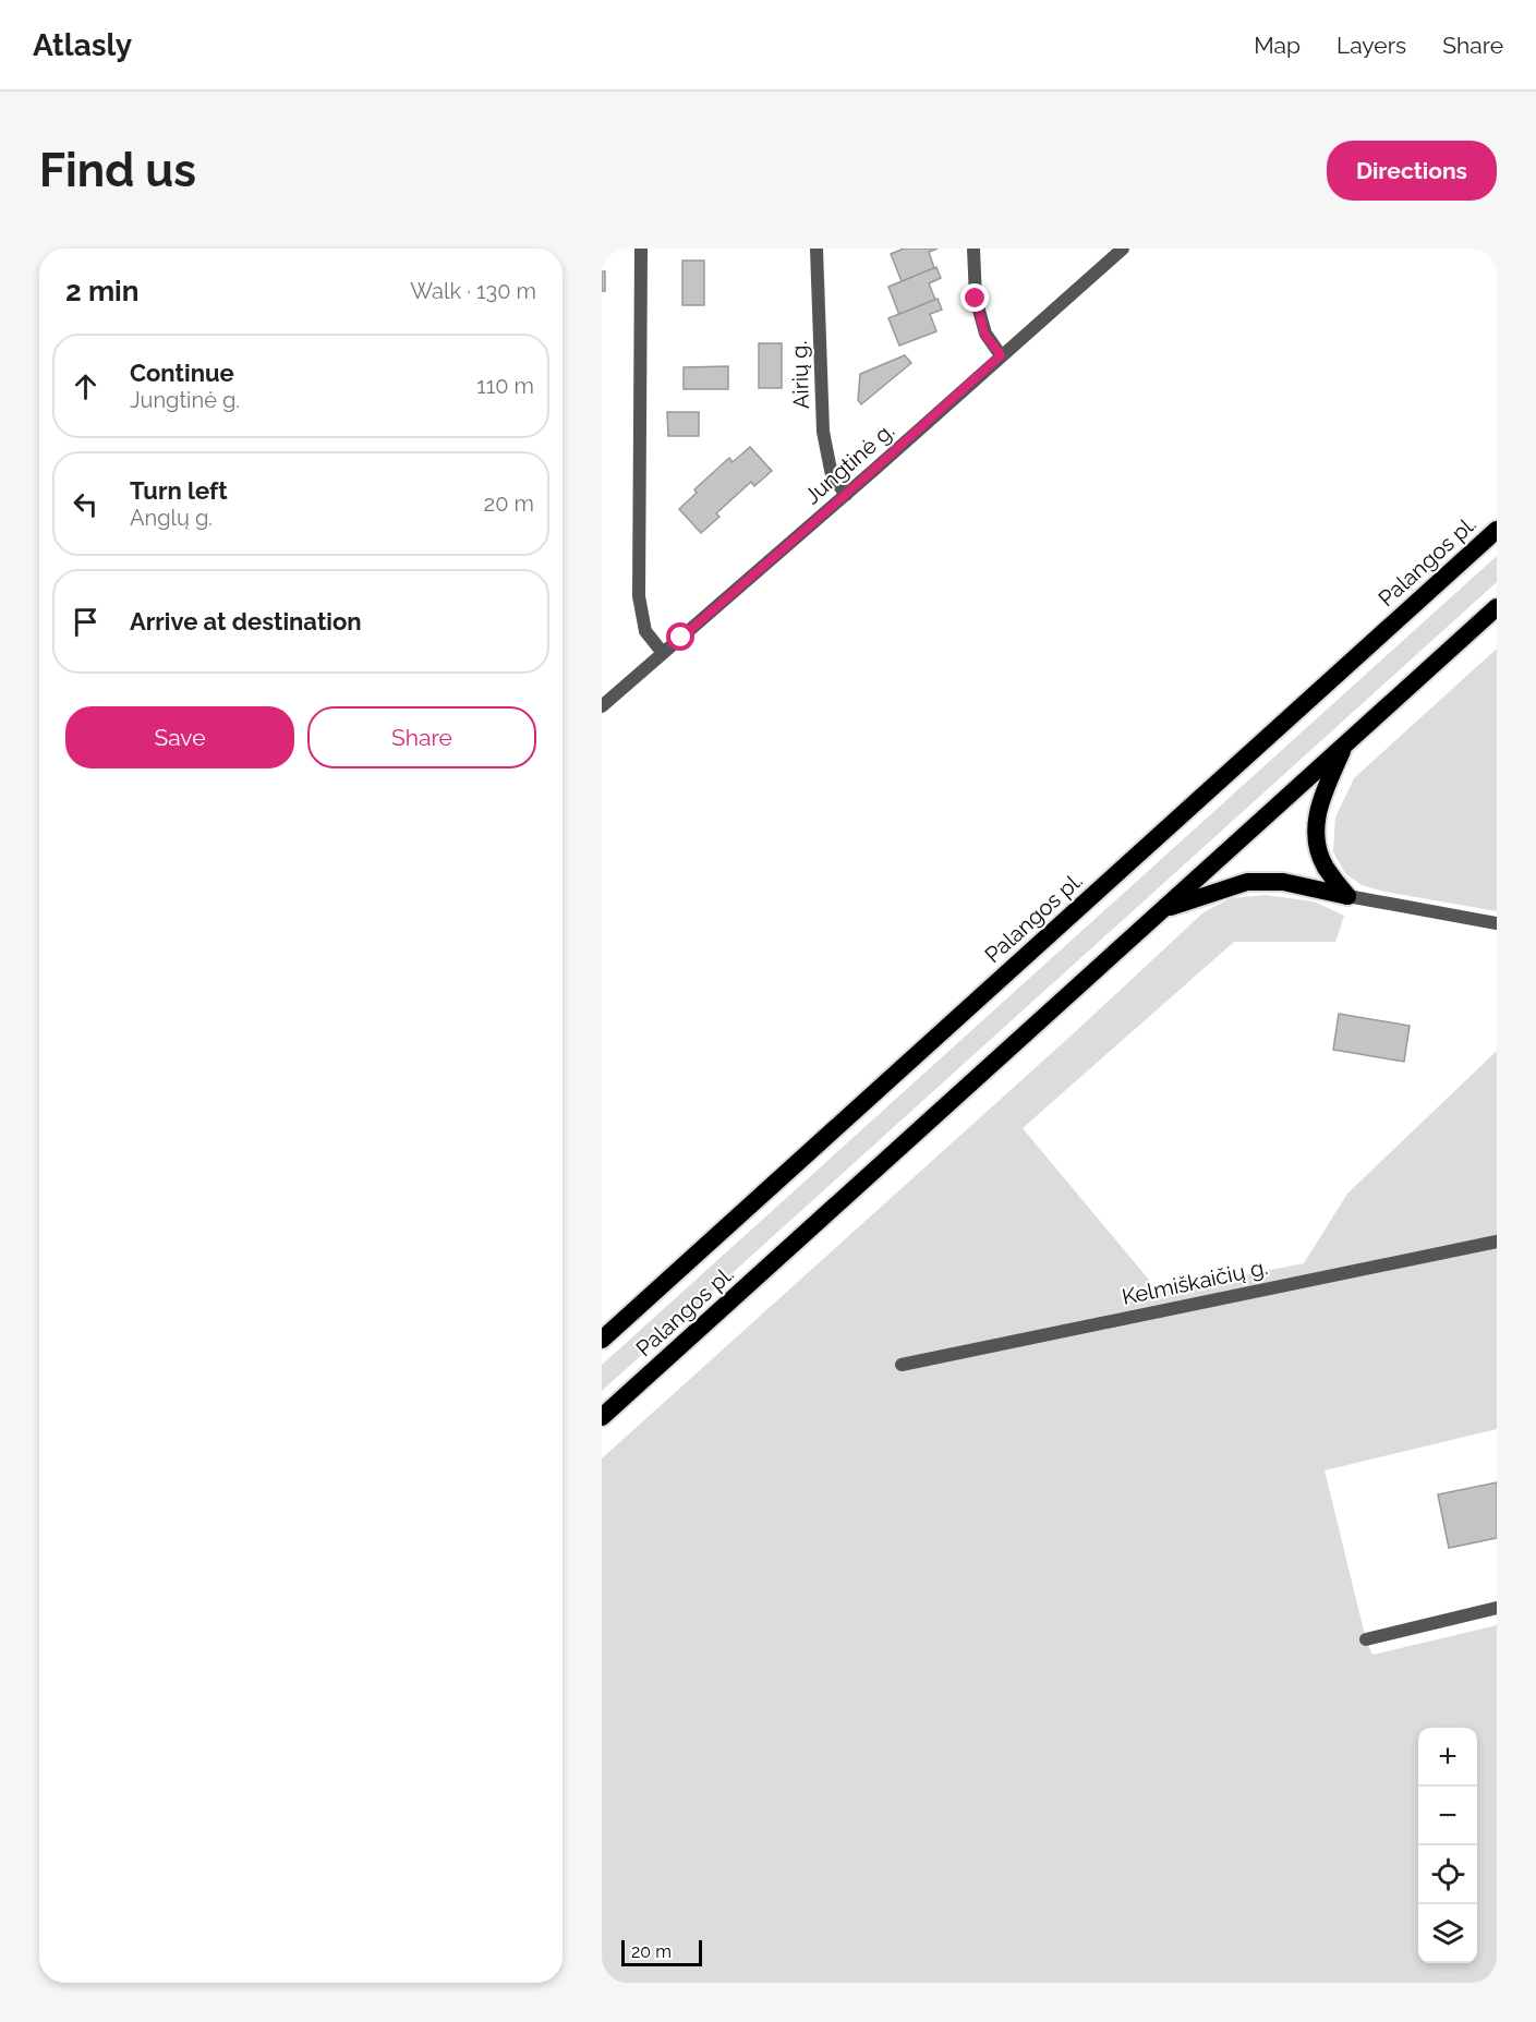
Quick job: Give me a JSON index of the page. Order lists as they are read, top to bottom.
{
  "streets": {
    "highway": ["Palangos pl."],
    "street": ["Airių g.", "Jungtinė g.", "Kelmiškaičių g."]
  },
  "crossings": [
    ["Airių g.", "Jungtinė g."]
  ],
  "scale_bar": "20 m",
  "page": {
    "header": "Atlasly",
    "nav": ["Map", "Layers", "Share"],
    "buttons": [
      "Directions",
      ["Save", "Share"]
    ],
    "title": "Find us",
    "heading": ["2 min", "Walk · 130 m"],
    "list": [
      ["Continue", "Jungtinė g.", "110 m"],
      ["Turn left", "Anglų g.", "20 m"],
      "Arrive at destination"
    ],
    "map_buttons": ["+", "−"],
    "scale": "20 m"
  }
}
